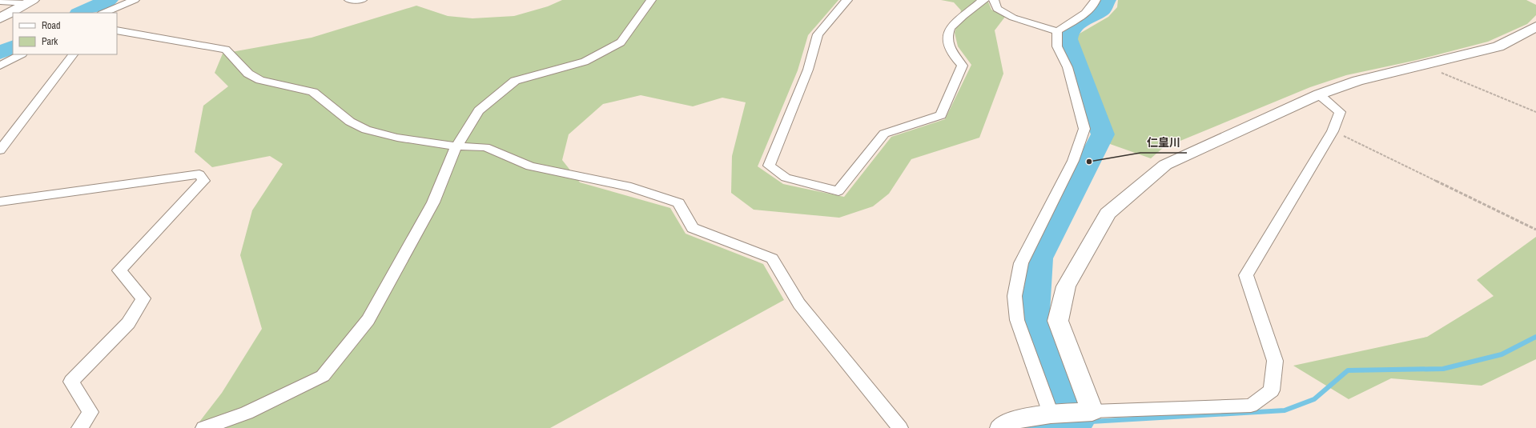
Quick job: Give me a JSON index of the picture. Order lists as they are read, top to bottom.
{
  "places": ["仁皇川"],
  "legend": ["Road", "Park"]
}
